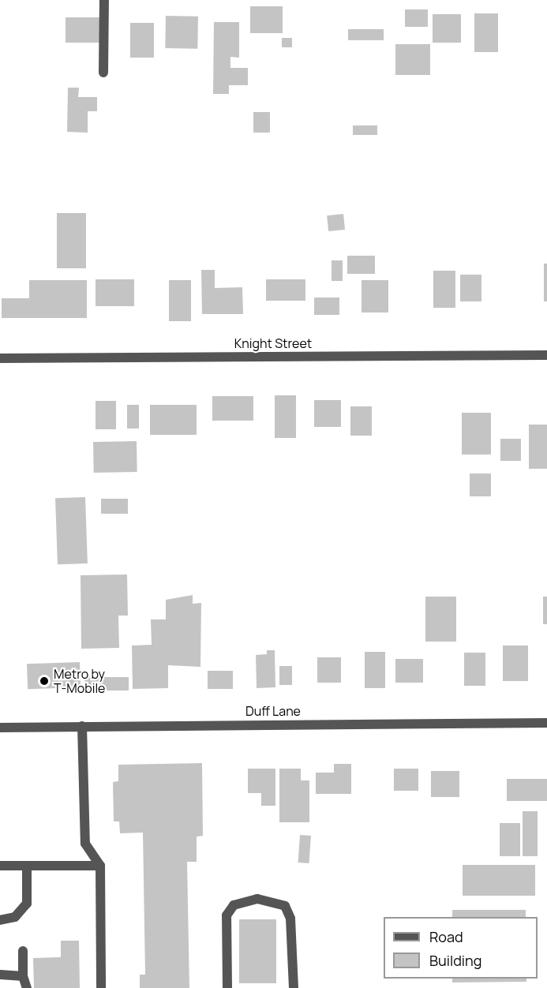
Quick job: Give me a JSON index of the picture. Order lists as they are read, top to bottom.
{
  "streets": {
    "street": ["Knight Street", "Duff Lane"]
  },
  "places": ["Metro by T-Mobile"],
  "legend": ["Road", "Building"]
}
